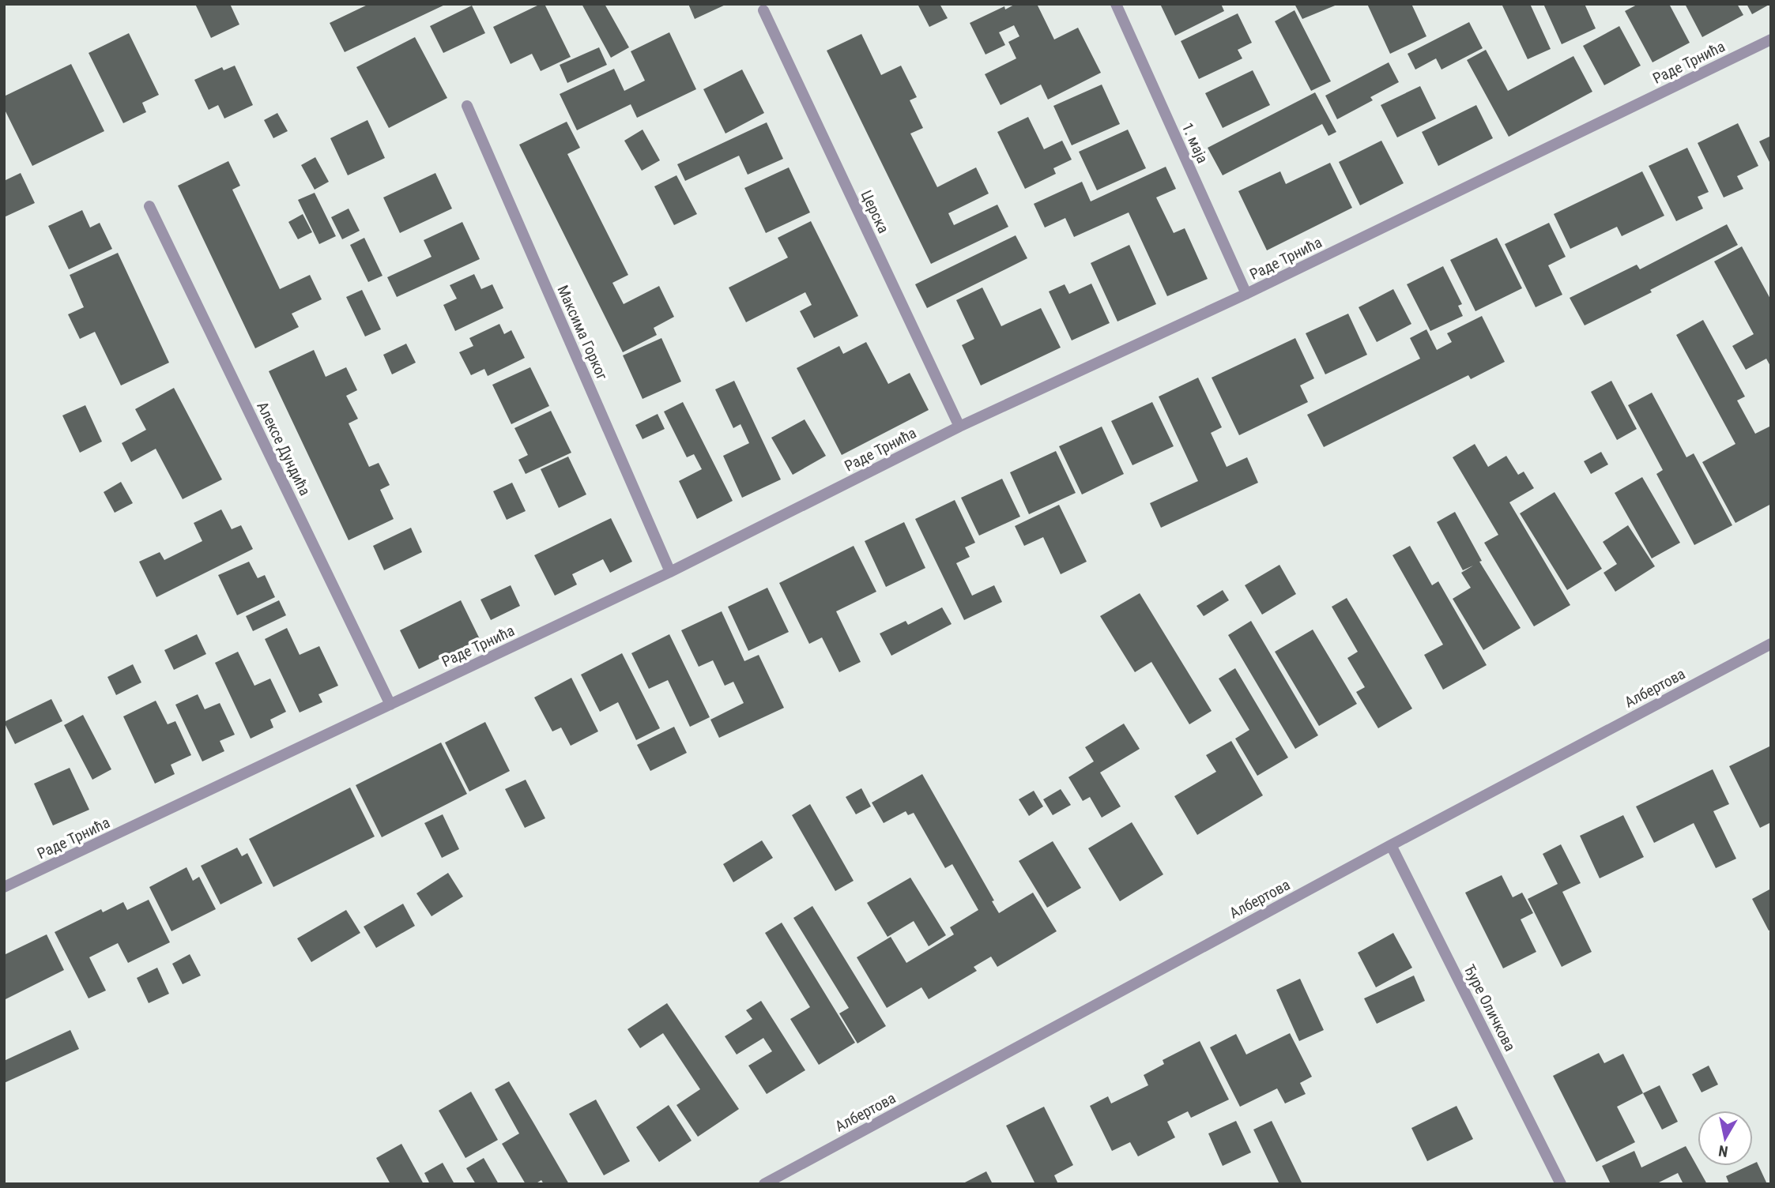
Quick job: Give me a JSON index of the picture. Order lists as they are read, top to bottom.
{
  "streets": {
    "street": [
      "Раде Трнића",
      "1. маја",
      "Церска",
      "Максима Горког",
      "Алексе Дундића",
      "Албертова",
      "Ђуре Оличкова"
    ]
  },
  "crossings": [
    ["Раде Трнића", "1. маја"],
    ["Раде Трнића", "Церска"],
    ["Раде Трнића", "Максима Горког"],
    ["Раде Трнића", "Алексе Дундића"],
    ["Албертова", "Ђуре Оличкова"]
  ],
  "north": "bottom"
}
